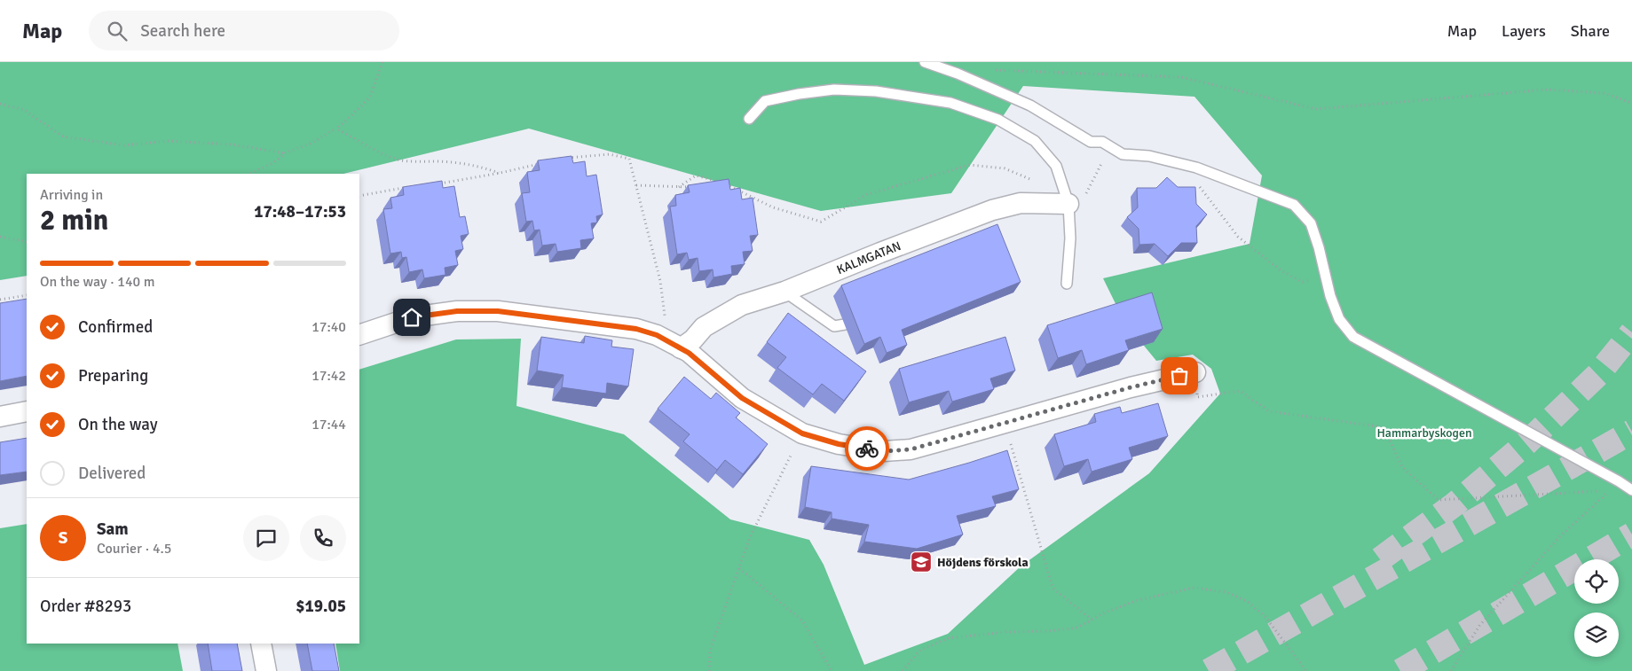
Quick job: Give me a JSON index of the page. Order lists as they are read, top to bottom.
{
  "streets": {
    "street": ["KALMGATAN"]
  },
  "parks": ["Hammarbyskogen"],
  "places": {
    "school or university": ["Höjdens förskola"]
  },
  "page": {
    "header": "Map",
    "search": "Search here",
    "nav": ["Map", "Layers", "Share"],
    "heading": ["2 min", "Arriving in", "17:48–17:53"],
    "panel": [
      "Sam",
      "Courier · 4.5",
      "Order #8293",
      "$19.05"
    ],
    "bar": "On the way · 140 m",
    "list": [
      ["Confirmed", "17:40"],
      ["Preparing", "17:42"],
      ["On the way", "17:44"],
      "Delivered"
    ],
    "round": "S"
  }
}
